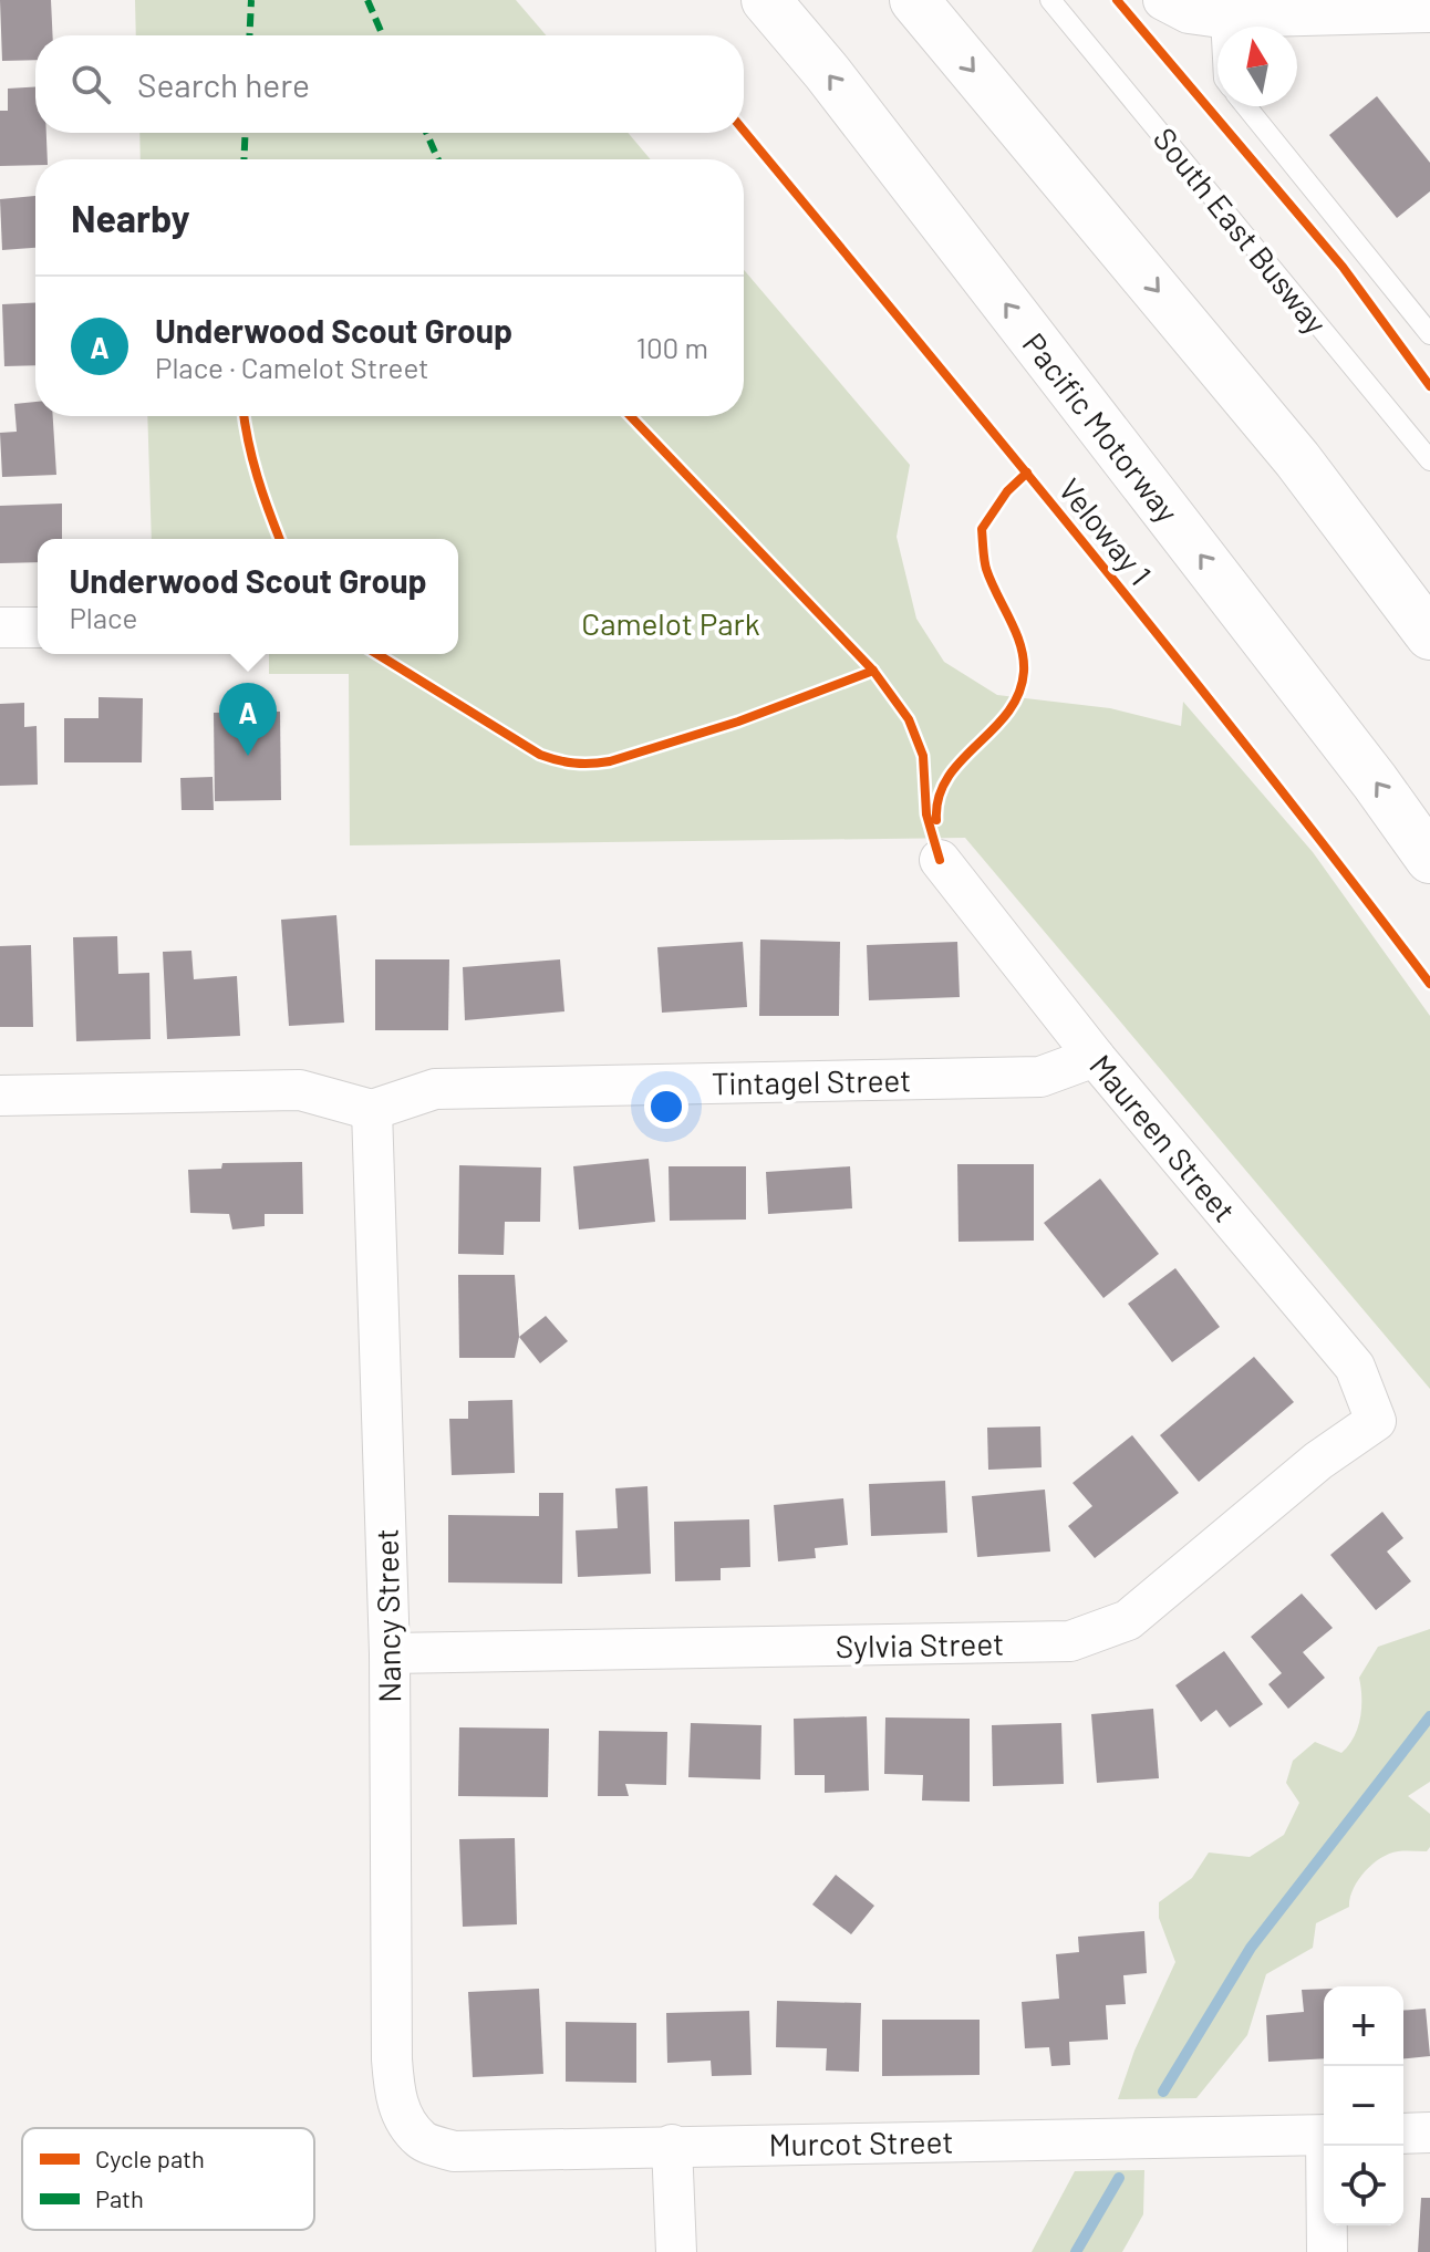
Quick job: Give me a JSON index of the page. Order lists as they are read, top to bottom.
{
  "streets": {
    "highway": ["Pacific Motorway"],
    "street": [
      "Tintagel Street",
      "Maureen Street",
      "Nancy Street",
      "Sylvia Street",
      "Murcot Street"
    ],
    "lane": ["South East Busway"],
    "cycle path": ["Veloway 1"]
  },
  "crossings": [
    ["Tintagel Street", "Maureen Street"],
    ["Tintagel Street", "Nancy Street"],
    ["Maureen Street", "Sylvia Street"],
    ["Nancy Street", "Sylvia Street"],
    ["Nancy Street", "Murcot Street"]
  ],
  "parks": ["Camelot Park"],
  "legend": ["Cycle path", "Path"],
  "north": "top",
  "page": {
    "search": "Search here",
    "heading": "Nearby",
    "list": [
      {
        "mark": "A",
        "name": "Underwood Scout Group",
        "note": "Place · Camelot Street",
        "value": "100 m"
      }
    ],
    "popup": ["Underwood Scout Group", "Place"],
    "pins": "A",
    "map_buttons": ["+", "−"]
  }
}
